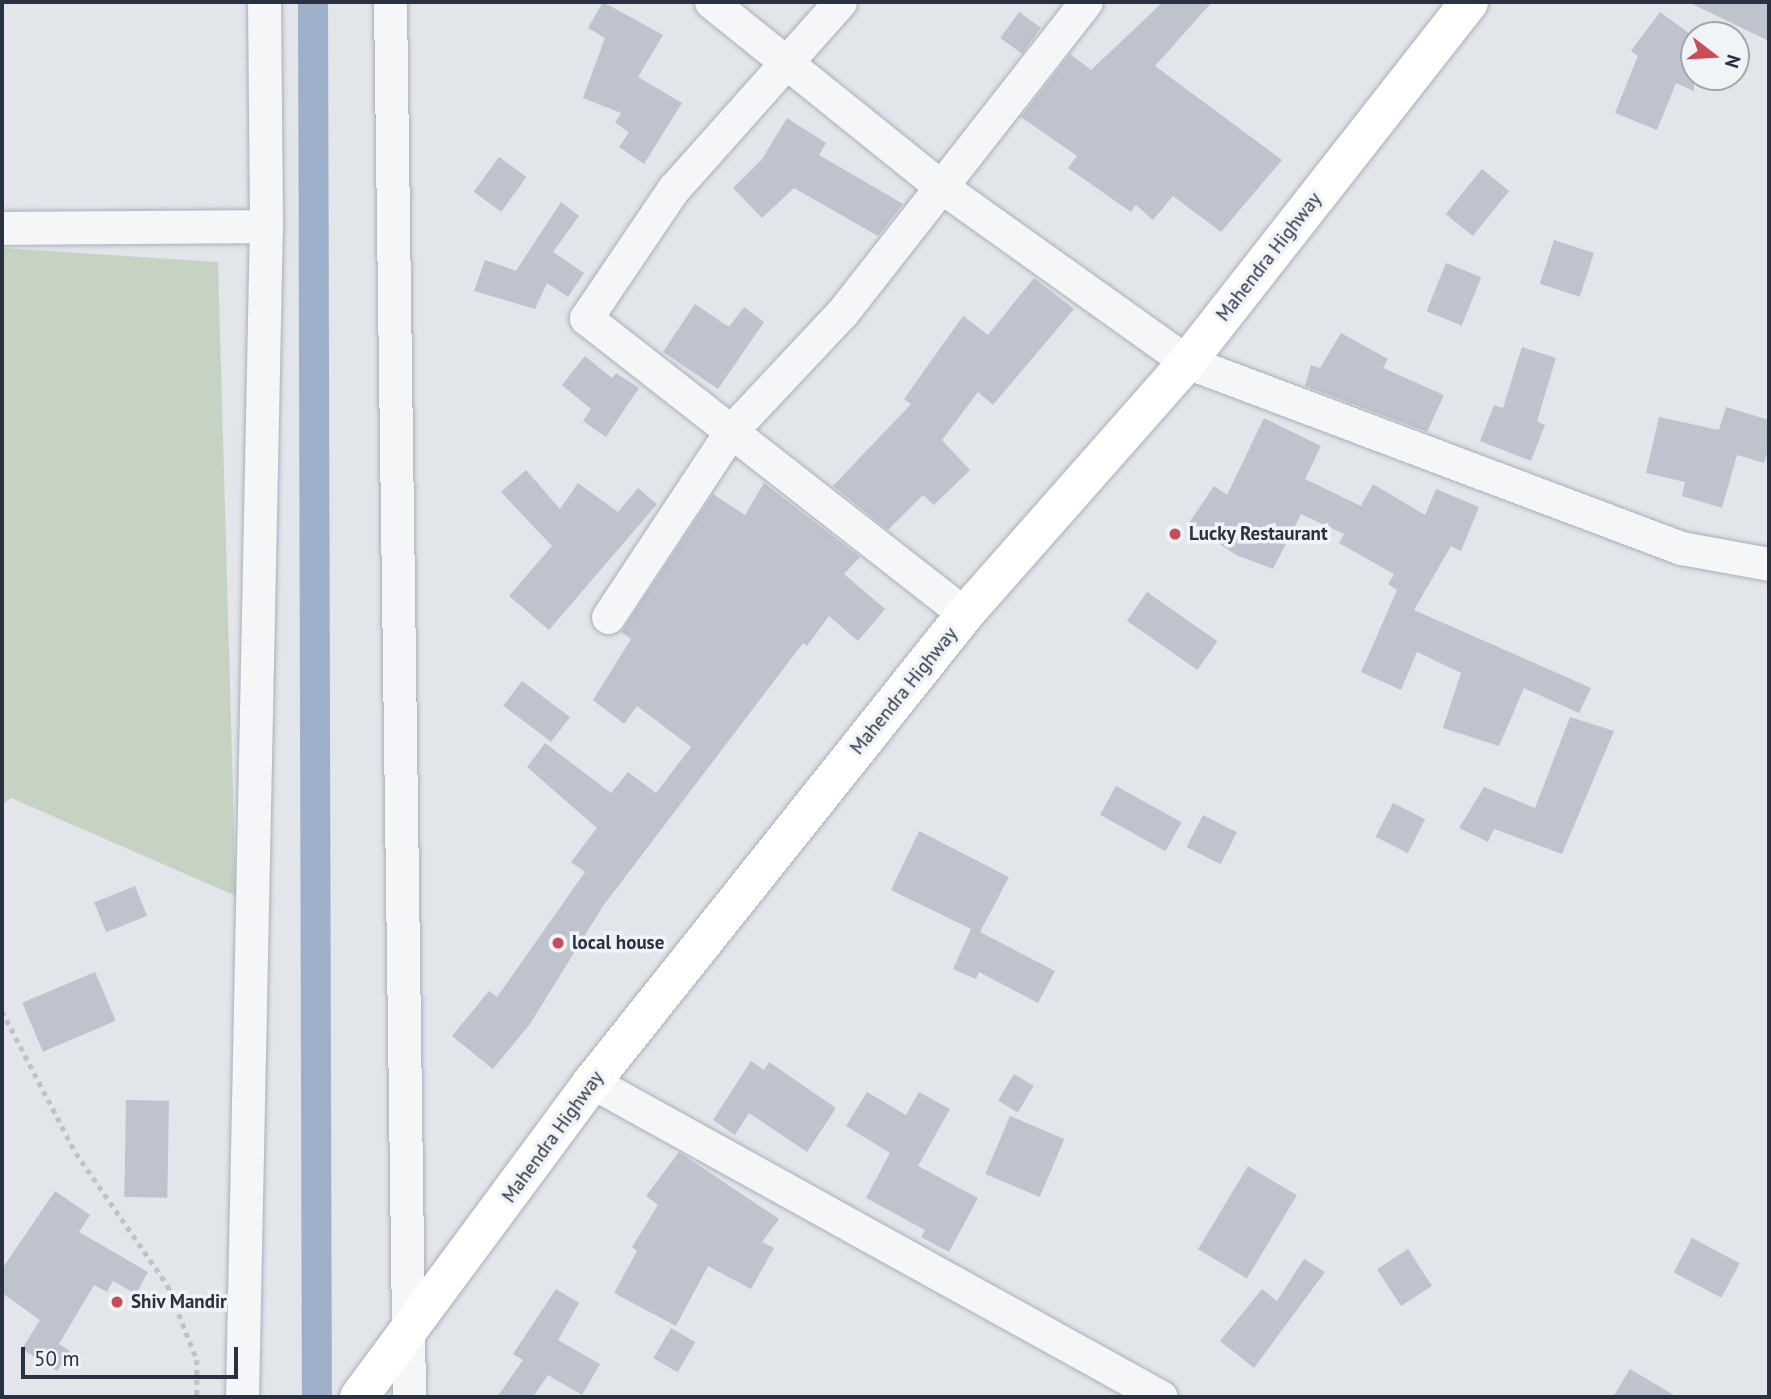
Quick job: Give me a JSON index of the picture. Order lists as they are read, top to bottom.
{
  "streets": {
    "highway": ["Mahendra Highway"]
  },
  "places": ["Lucky Restaurant", "local house", "Shiv Mandir"],
  "scale_bar": "50 m",
  "north": "right"
}
